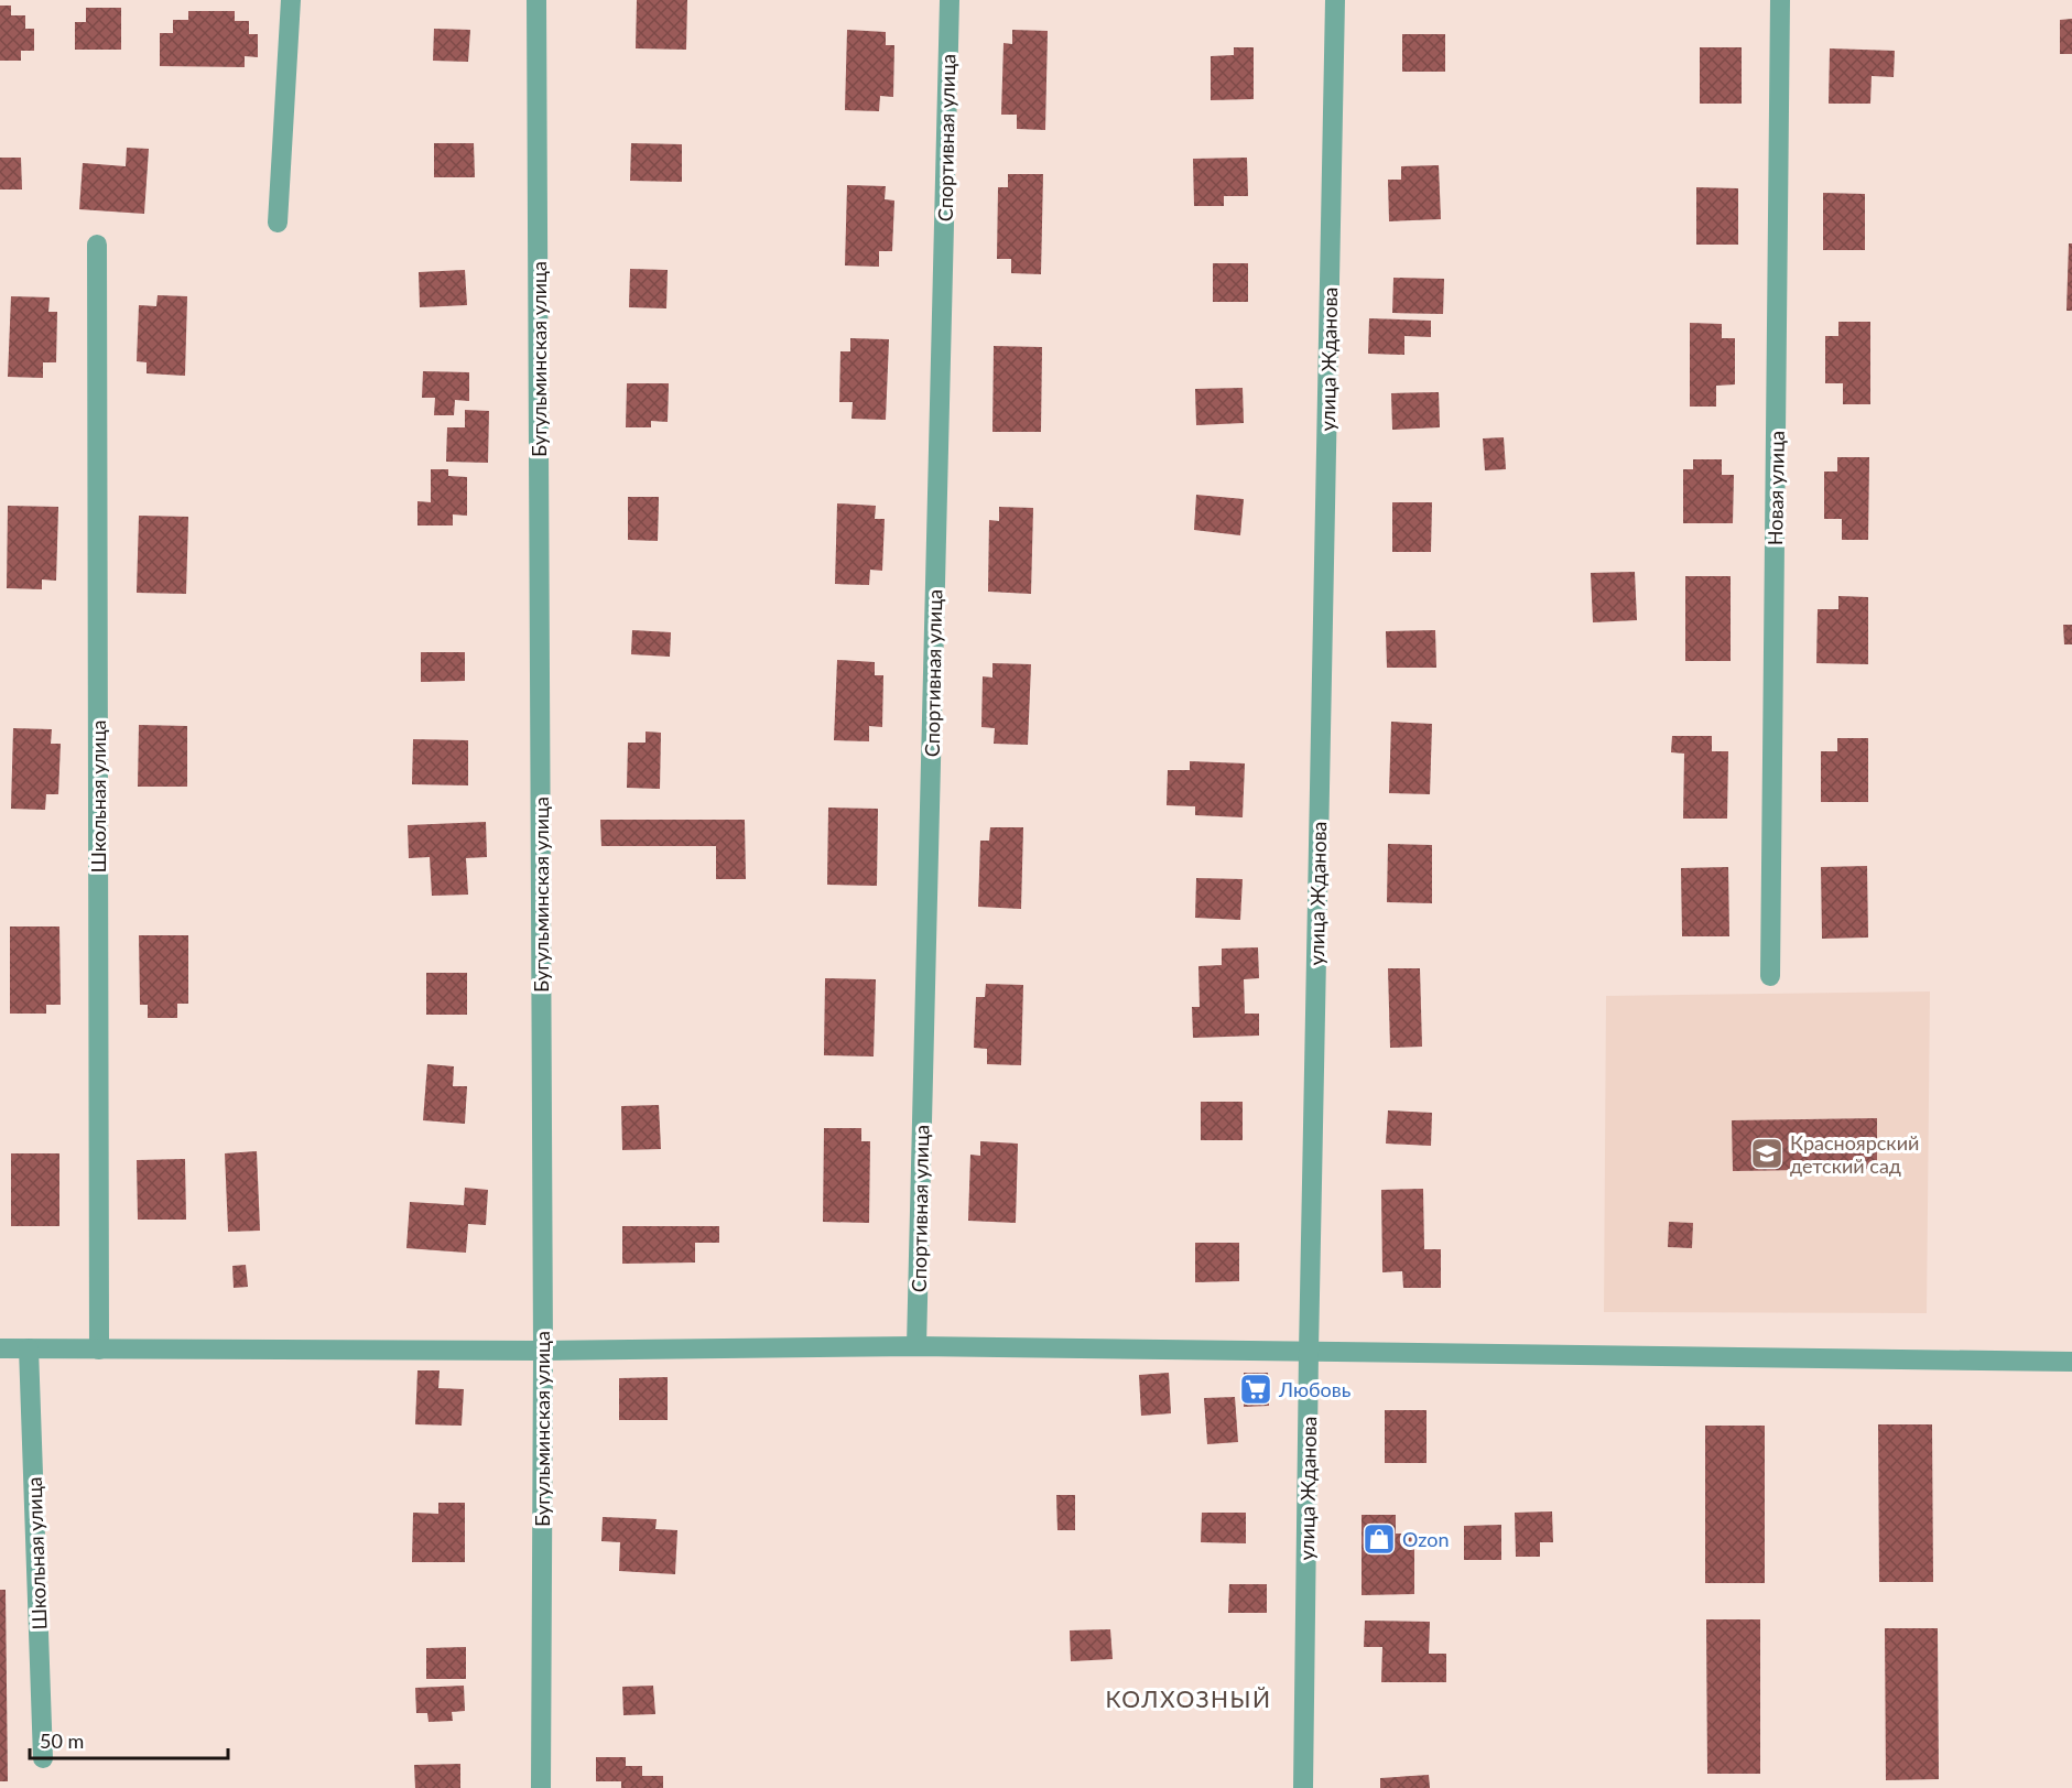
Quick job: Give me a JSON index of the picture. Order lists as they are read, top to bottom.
{
  "streets": {
    "street": [
      "Спортивная улица",
      "Бугульминская улица",
      "улица Жданова",
      "Новая улица",
      "Школьная улица"
    ]
  },
  "districts": ["КОЛХОЗНЫЙ"],
  "places": {
    "school or university": ["Красноярский детский сад"],
    "supermarket": ["Любовь"],
    "shop": ["Ozon"]
  },
  "scale_bar": "50 m"
}
